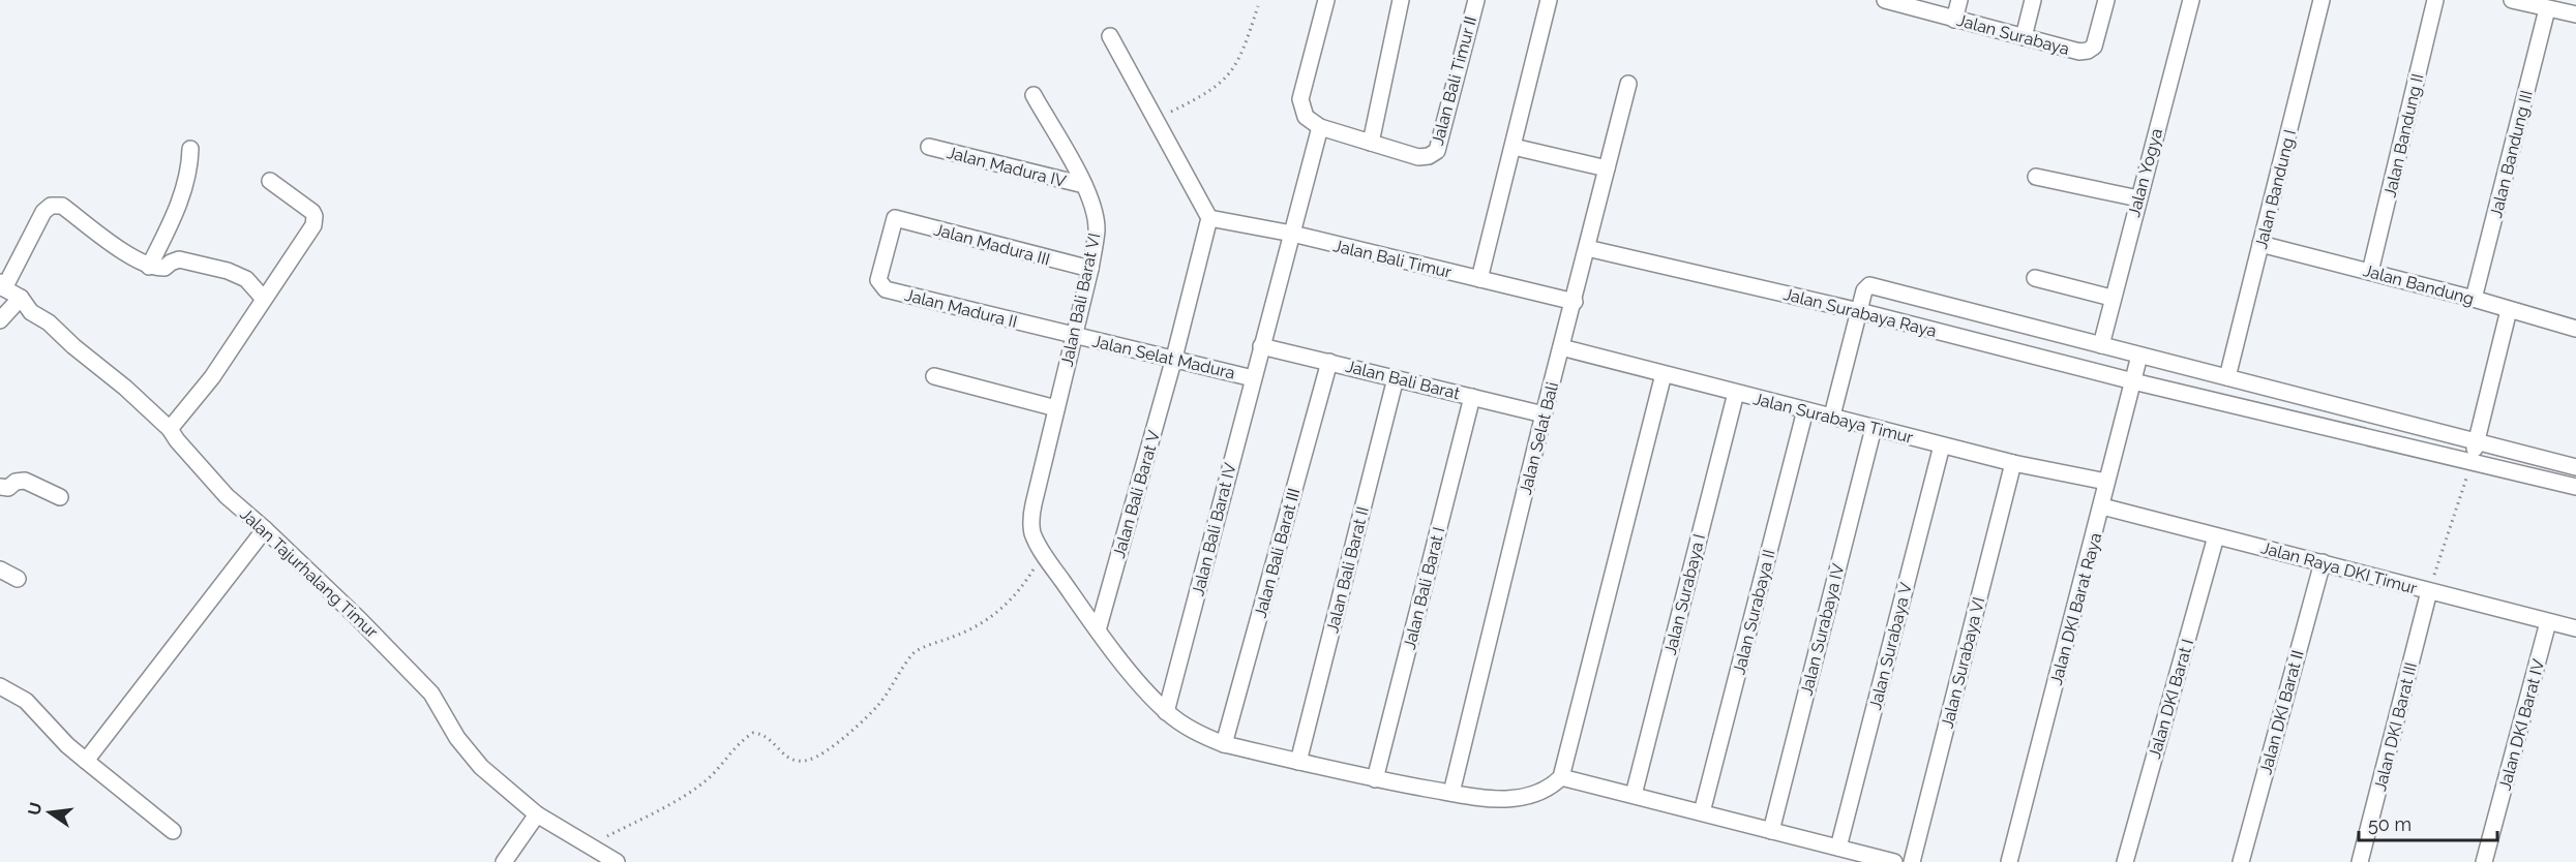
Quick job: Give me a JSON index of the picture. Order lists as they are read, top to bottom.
{
  "streets": {
    "street": [
      "Jalan Surabaya",
      "Jalan Bali Timur II",
      "Jalan Bandung II",
      "Jalan Bandung III",
      "Jalan Madura IV",
      "Jalan Yogya",
      "Jalan Bandung I",
      "Jalan Madura III",
      "Jalan Bali Timur",
      "Jalan Bandung",
      "Jalan Bali Barat VI",
      "Jalan Madura II",
      "Jalan Surabaya Raya",
      "Jalan Selat Madura",
      "Jalan Bali Barat",
      "Jalan Surabaya Timur",
      "Jalan Selat Bali",
      "Jalan Bali Barat V",
      "Jalan Bali Barat IV",
      "Jalan Bali Barat III",
      "Jalan Raya DKI Timur",
      "Jalan Bali Barat II",
      "Jalan Tajurhalang Timur",
      "Jalan Bali Barat I",
      "Jalan Surabaya I",
      "Jalan DKI Barat Raya",
      "Jalan Surabaya II",
      "Jalan Surabaya IV",
      "Jalan Surabaya V",
      "Jalan Surabaya VI",
      "Jalan DKI Barat I",
      "Jalan DKI Barat II",
      "Jalan DKI Barat IV",
      "Jalan DKI Barat III"
    ]
  },
  "crossings": [
    ["Jalan Bali Timur II", "Jalan Bali Barat IV"],
    ["Jalan Bandung II", "Jalan Bandung"],
    ["Jalan Bandung III", "Jalan Bandung"],
    ["Jalan Madura IV", "Jalan Bali Barat VI"],
    ["Jalan Bandung I", "Jalan Bandung"],
    ["Jalan Madura III", "Jalan Bali Barat VI"],
    ["Jalan Madura III", "Jalan Madura II"],
    ["Jalan Bali Timur", "Jalan Selat Bali"],
    ["Jalan Bali Timur", "Jalan Bali Barat V"],
    ["Jalan Bali Timur", "Jalan Bali Barat IV"],
    ["Jalan Bali Barat VI", "Jalan Madura II"],
    ["Jalan Bali Barat VI", "Jalan Selat Madura"],
    ["Jalan Bali Barat VI", "Jalan Selat Bali"],
    ["Jalan Bali Barat VI", "Jalan Bali Barat V"],
    ["Jalan Bali Barat VI", "Jalan Bali Barat IV"],
    ["Jalan Bali Barat VI", "Jalan Bali Barat III"],
    ["Jalan Bali Barat VI", "Jalan Bali Barat II"],
    ["Jalan Bali Barat VI", "Jalan Bali Barat I"],
    ["Jalan Madura II", "Jalan Selat Madura"],
    ["Jalan Surabaya Raya", "Jalan Selat Bali"],
    ["Jalan Surabaya Raya", "Jalan DKI Barat Raya"],
    ["Jalan Selat Madura", "Jalan Bali Barat V"],
    ["Jalan Selat Madura", "Jalan Bali Barat IV"],
    ["Jalan Bali Barat", "Jalan Selat Bali"],
    ["Jalan Bali Barat", "Jalan Bali Barat IV"],
    ["Jalan Bali Barat", "Jalan Bali Barat III"],
    ["Jalan Bali Barat", "Jalan Bali Barat II"],
    ["Jalan Bali Barat", "Jalan Bali Barat I"],
    ["Jalan Surabaya Timur", "Jalan Selat Bali"],
    ["Jalan Surabaya Timur", "Jalan Surabaya I"],
    ["Jalan Surabaya Timur", "Jalan DKI Barat Raya"],
    ["Jalan Surabaya Timur", "Jalan Surabaya II"],
    ["Jalan Surabaya Timur", "Jalan Surabaya IV"],
    ["Jalan Surabaya Timur", "Jalan Surabaya V"],
    ["Jalan Surabaya Timur", "Jalan Surabaya VI"],
    ["Jalan Raya DKI Timur", "Jalan DKI Barat Raya"],
    ["Jalan Raya DKI Timur", "Jalan DKI Barat I"],
    ["Jalan Raya DKI Timur", "Jalan DKI Barat II"],
    ["Jalan Raya DKI Timur", "Jalan DKI Barat IV"],
    ["Jalan Raya DKI Timur", "Jalan DKI Barat III"]
  ],
  "scale_bar": "50 m",
  "north": "left"
}
